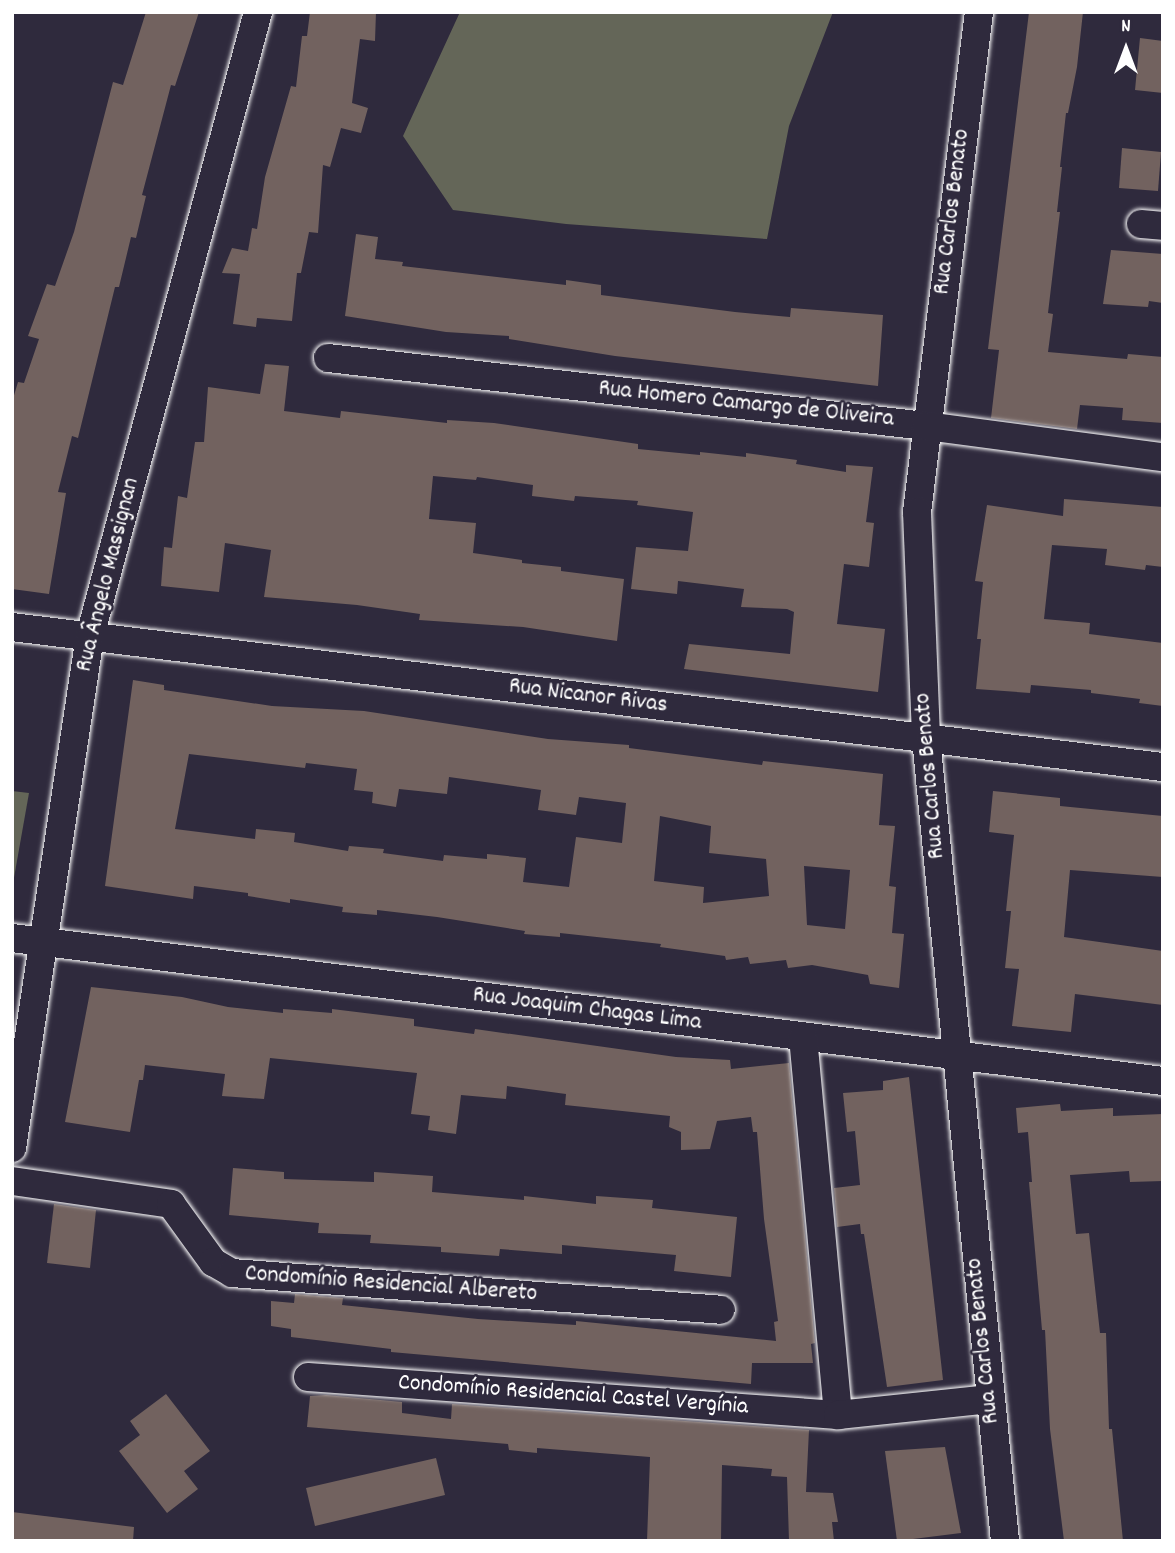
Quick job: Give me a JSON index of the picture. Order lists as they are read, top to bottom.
{
  "streets": {
    "street": [
      "Rua Carlos Benato",
      "Rua Homero Camargo de Oliveira",
      "Rua Ângelo Massignan",
      "Rua Nicanor Rivas",
      "Rua Joaquim Chagas Lima",
      "Condomínio Residencial Albereto",
      "Condomínio Residencial Castel Vergínia"
    ]
  },
  "crossings": [
    ["Rua Carlos Benato", "Rua Homero Camargo de Oliveira"],
    ["Rua Carlos Benato", "Rua Nicanor Rivas"],
    ["Rua Carlos Benato", "Rua Joaquim Chagas Lima"],
    ["Rua Carlos Benato", "Condomínio Residencial Castel Vergínia"],
    ["Rua Ângelo Massignan", "Rua Nicanor Rivas"],
    ["Rua Ângelo Massignan", "Rua Joaquim Chagas Lima"]
  ],
  "north": "top"
}
